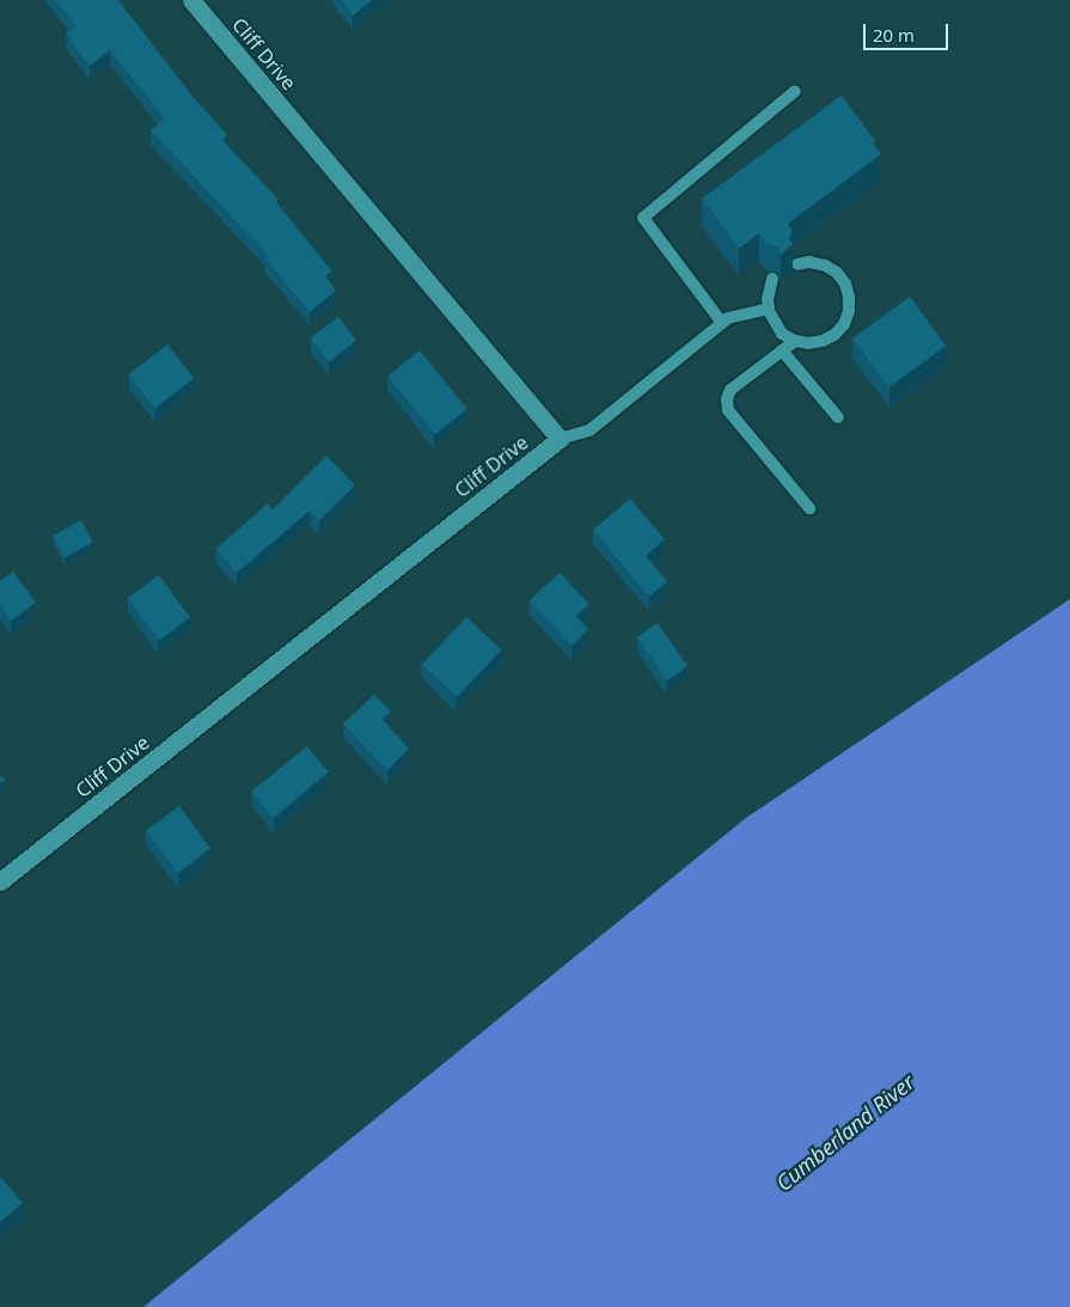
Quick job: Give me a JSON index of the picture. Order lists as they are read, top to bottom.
{
  "streets": {
    "street": ["Cliff Drive"]
  },
  "water": ["Cumberland River"],
  "scale_bar": "20 m"
}
